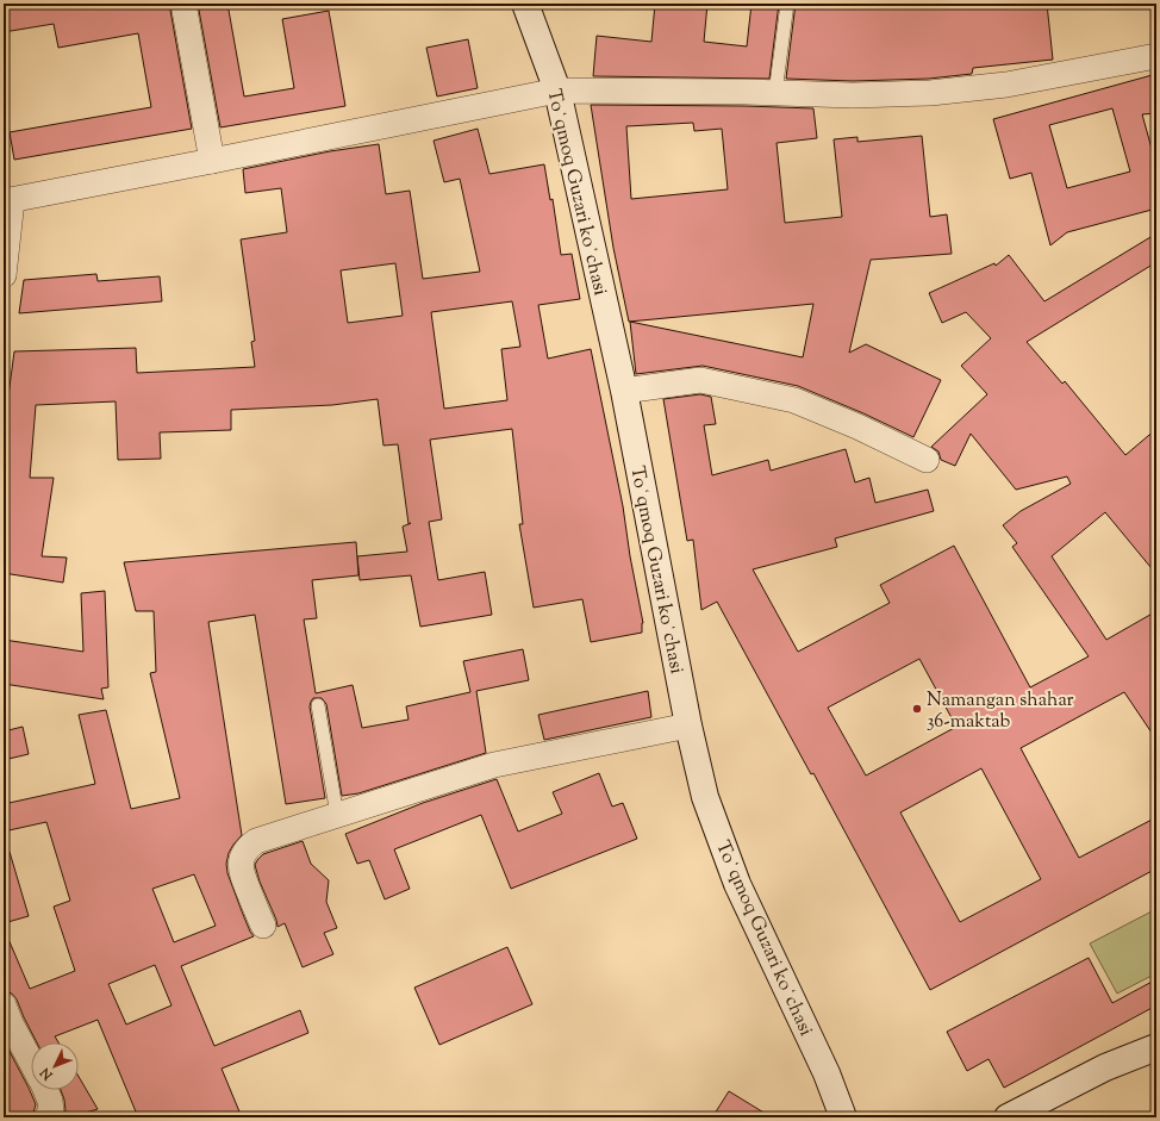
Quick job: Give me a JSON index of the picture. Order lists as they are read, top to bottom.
{
  "streets": {
    "street": ["Toʻqmoq Guzari koʻchasi"]
  },
  "places": ["Namangan shahar 36-maktab"],
  "north": "bottom left"
}
